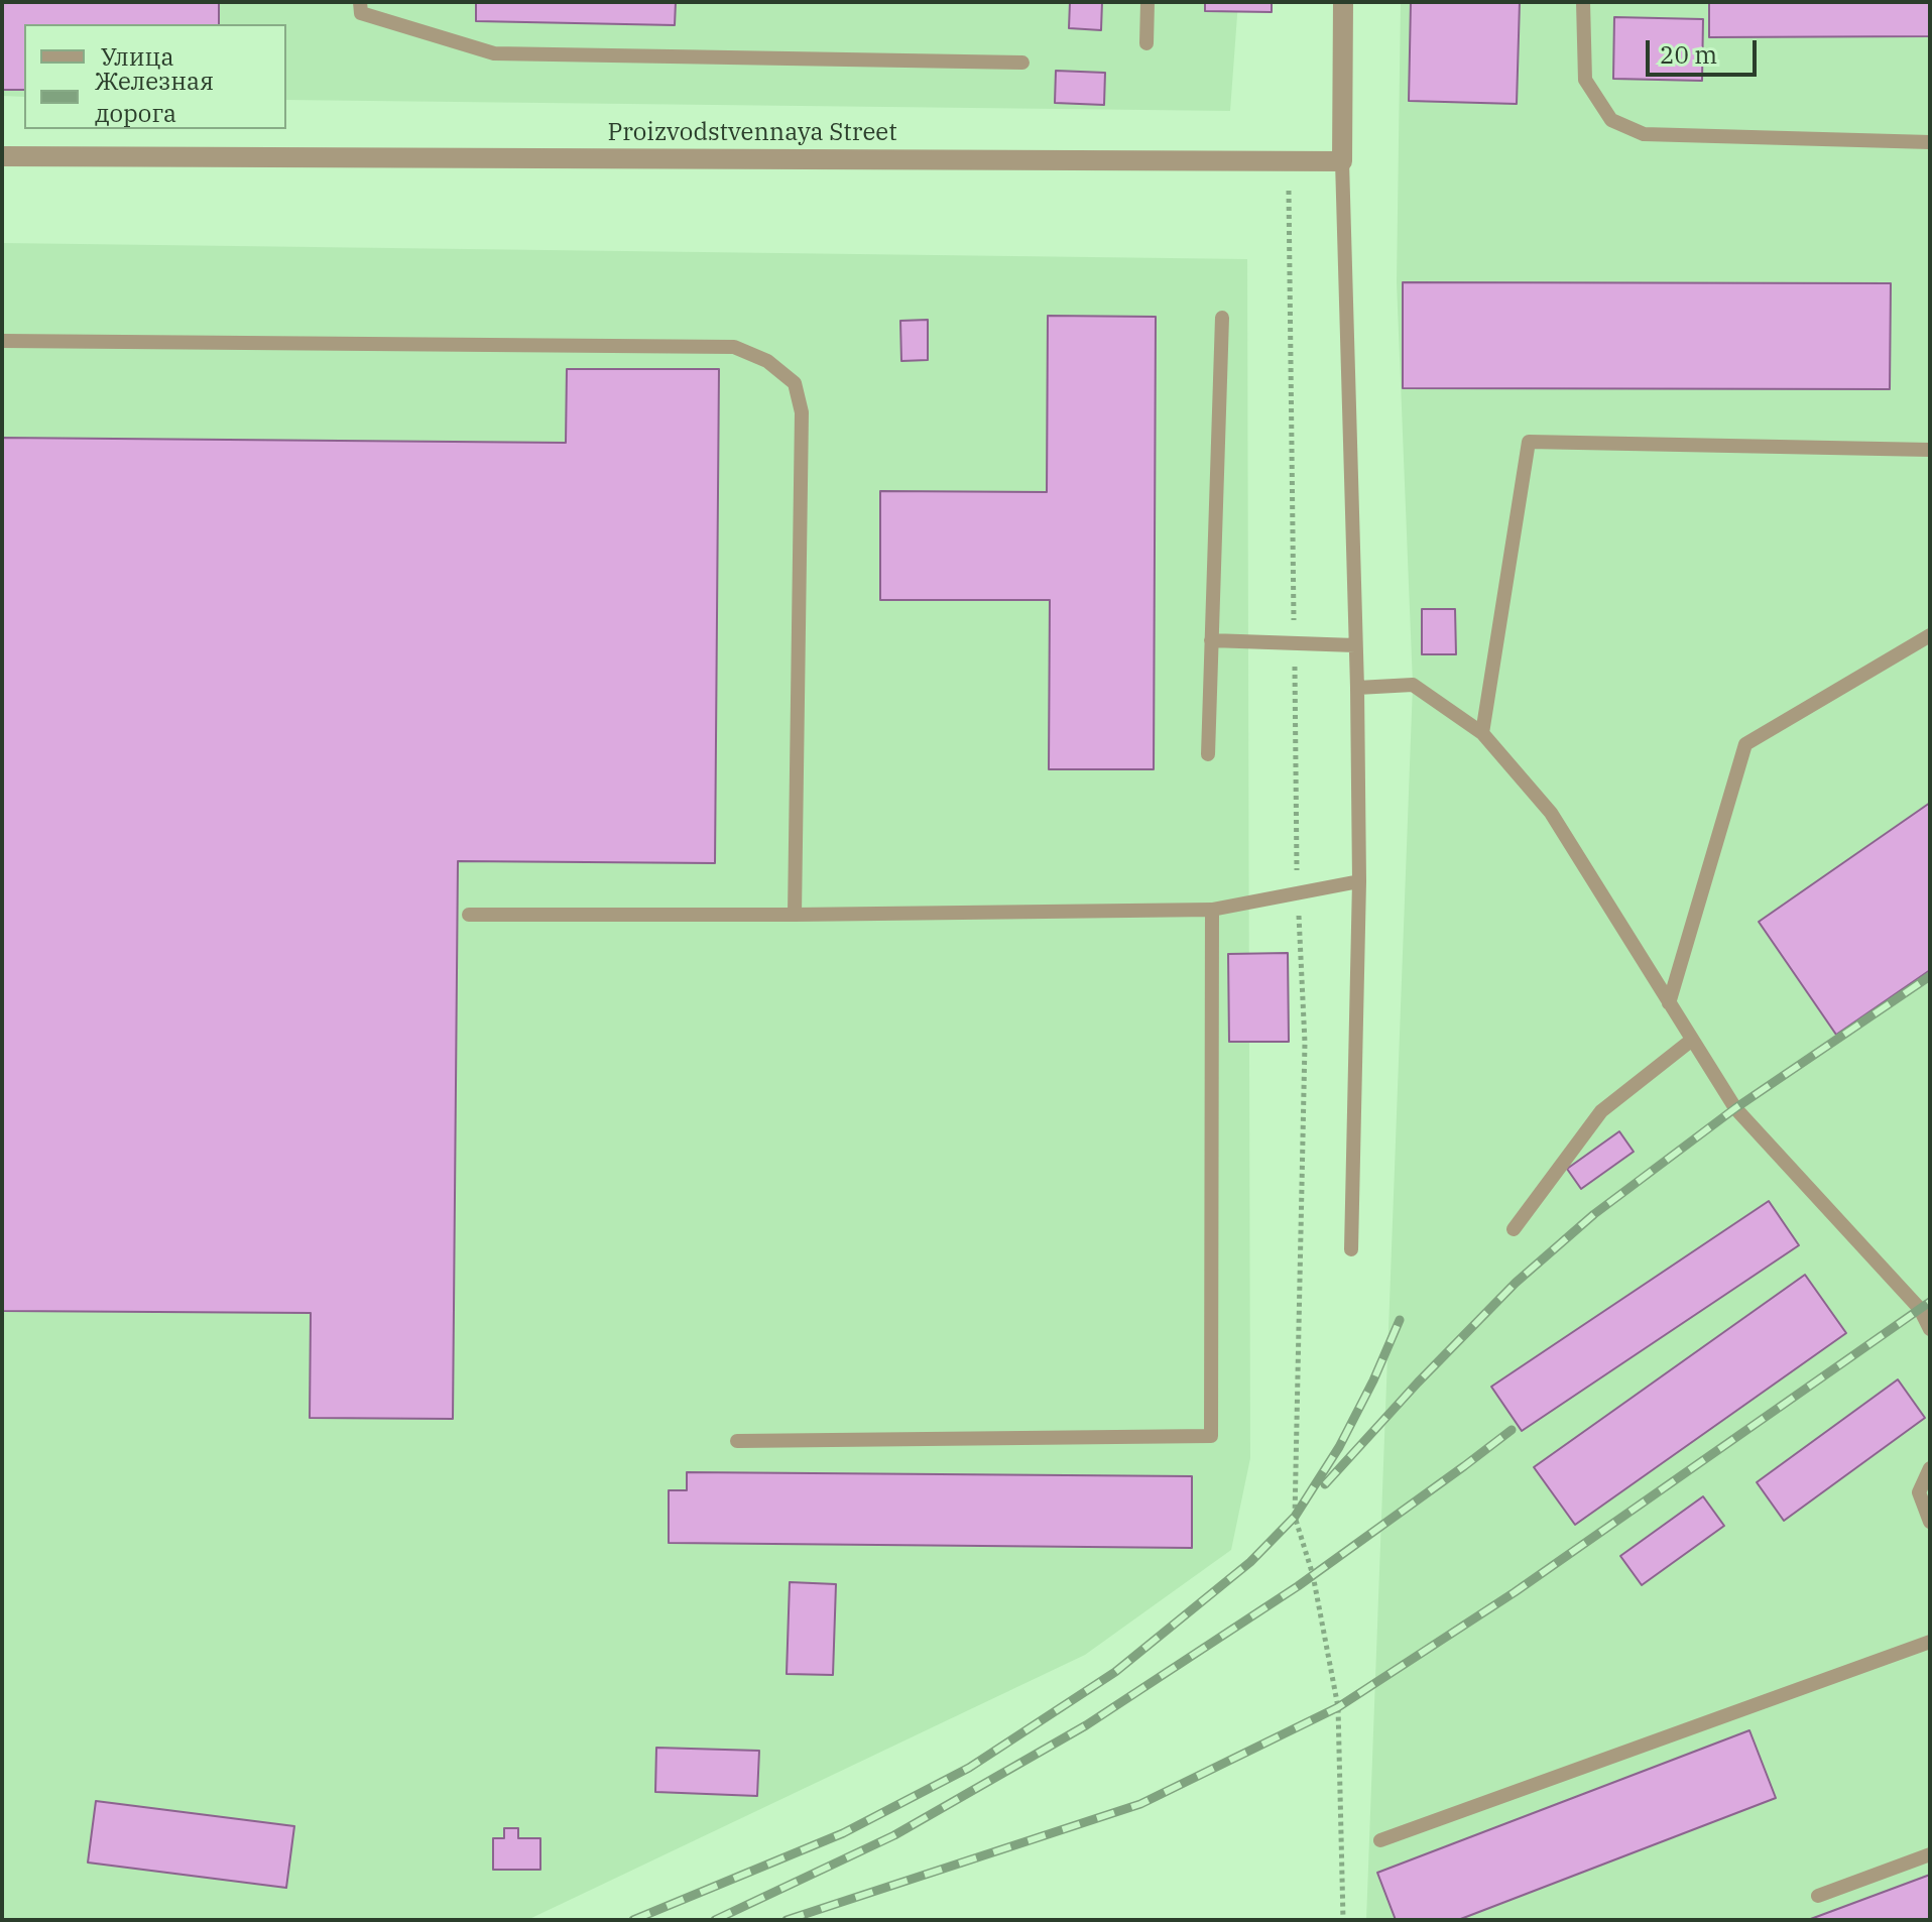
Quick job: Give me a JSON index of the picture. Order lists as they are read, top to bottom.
{
  "streets": {
    "street": ["Proizvodstvennaya Street"]
  },
  "legend": ["Улица", "Железная дорога"],
  "scale_bar": "20 m"
}
